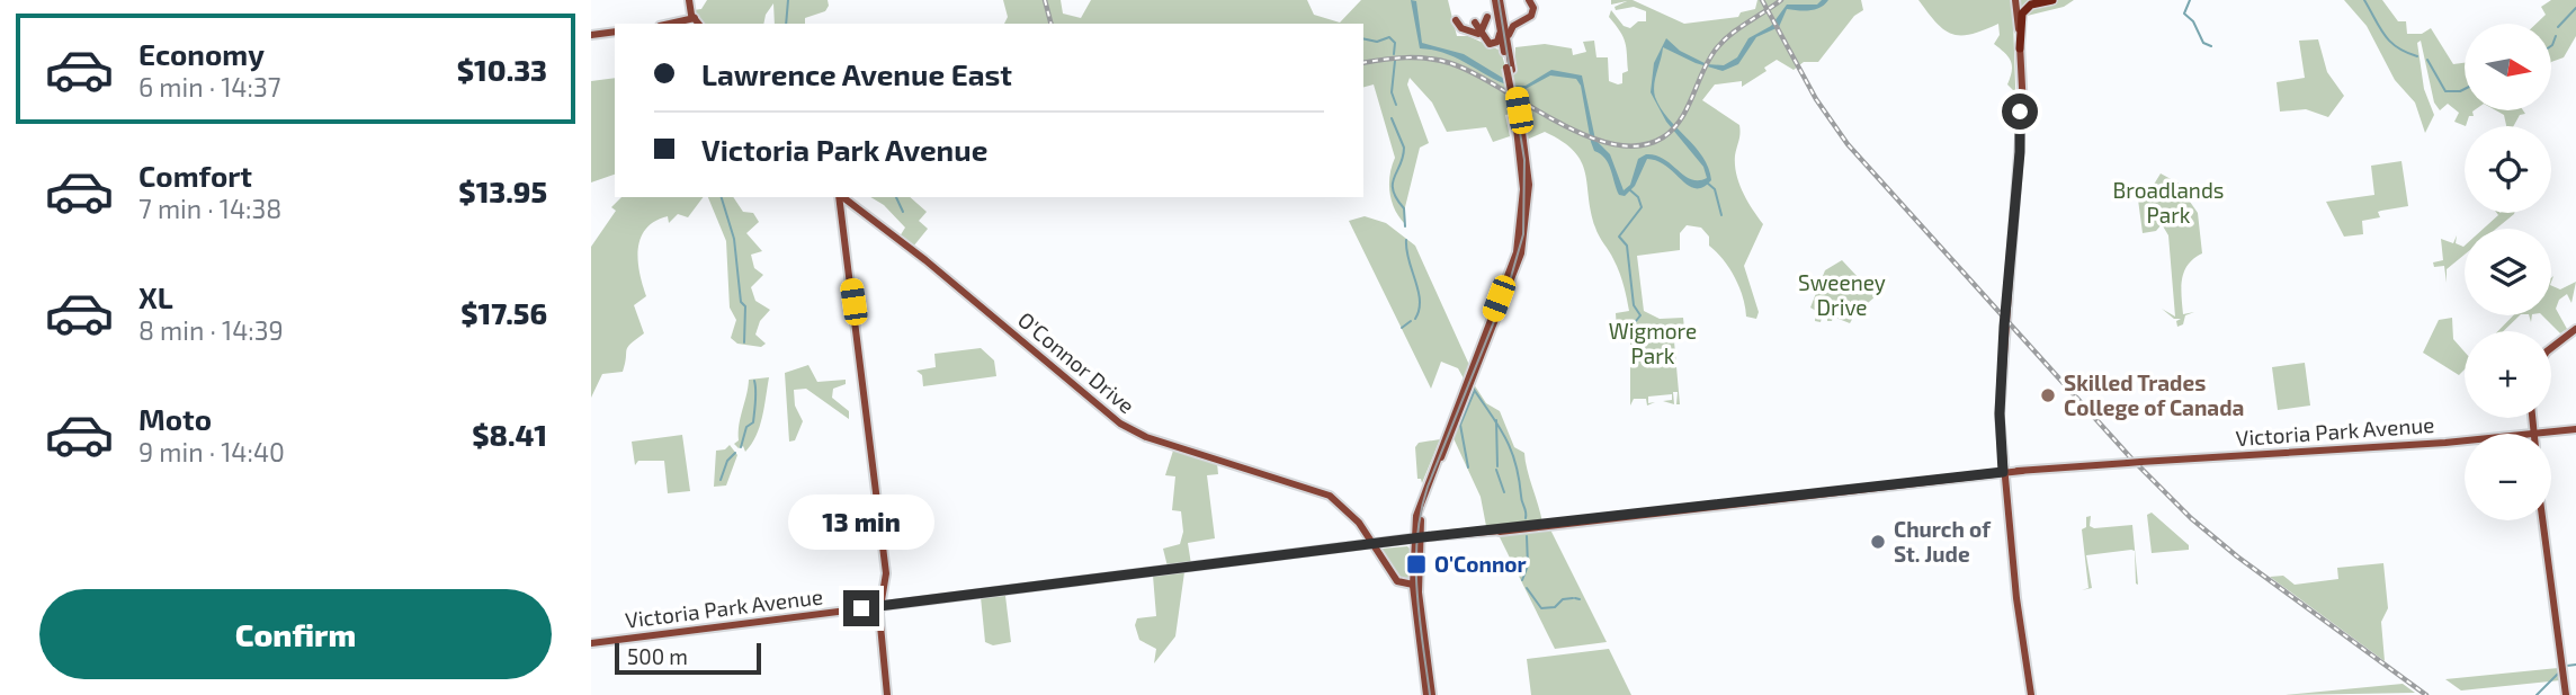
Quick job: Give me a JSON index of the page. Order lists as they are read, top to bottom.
{
  "streets": {
    "main road": ["O'Connor Drive", "Victoria Park Avenue"]
  },
  "crossings": [
    ["O'Connor Drive", "Victoria Park Avenue"]
  ],
  "parks": ["Broadlands Park", "Sweeney Drive", "Wigmore Park"],
  "places": {
    "other": ["Skilled Trades College of Canada", "Church of St. Jude"],
    "transit": ["O'Connor"]
  },
  "scale_bar": "500 m",
  "north": "right",
  "page": {
    "list": [
      {
        "name": "Economy",
        "note": "6 min · 14:37",
        "value": "$10.33"
      },
      {
        "name": "Comfort",
        "note": "7 min · 14:38",
        "value": "$13.95"
      },
      {
        "name": "XL",
        "note": "8 min · 14:39",
        "value": "$17.56"
      },
      {
        "name": "Moto",
        "note": "9 min · 14:40",
        "value": "$8.41"
      }
    ],
    "map_buttons": ["+", "−"],
    "banner": ["Lawrence Avenue East", "Victoria Park Avenue"],
    "bubble": "13 min",
    "buttons": "Confirm",
    "scale": "500 m"
  }
}
